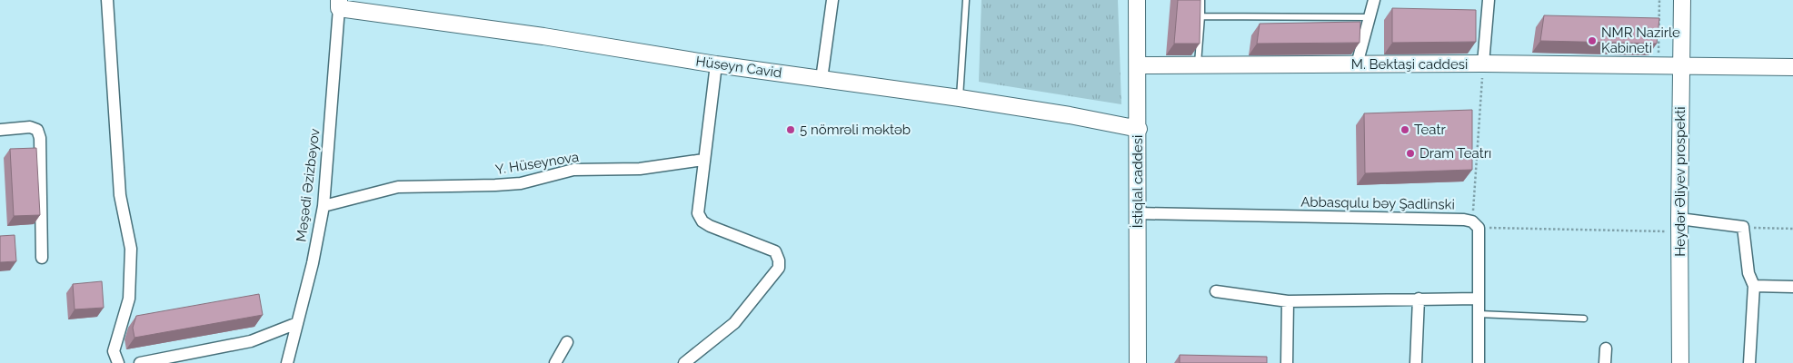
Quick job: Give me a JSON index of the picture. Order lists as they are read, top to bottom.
{
  "streets": {
    "main road": [
      "M. Bektaşi caddesi",
      "Hüseyn Cavid",
      "İstiqlal caddesi",
      "Heydər Əliyev prospekti"
    ],
    "street": ["Y. Hüseynova", "Məşədi Əzizbəyov", "Abbasqulu bəy Şadlinski"]
  },
  "crossings": [
    ["M. Bektaşi caddesi", "İstiqlal caddesi"],
    ["M. Bektaşi caddesi", "Heydər Əliyev prospekti"],
    ["Hüseyn Cavid", "İstiqlal caddesi"],
    ["Hüseyn Cavid", "Məşədi Əzizbəyov"],
    ["Y. Hüseynova", "Məşədi Əzizbəyov"],
    ["İstiqlal caddesi", "Abbasqulu bəy Şadlinski"]
  ],
  "places": [
    "NMR Nazirle Kabineti",
    "5 nömrəli məktəb",
    "Teatr",
    "Dram Teatrı"
  ]
}
